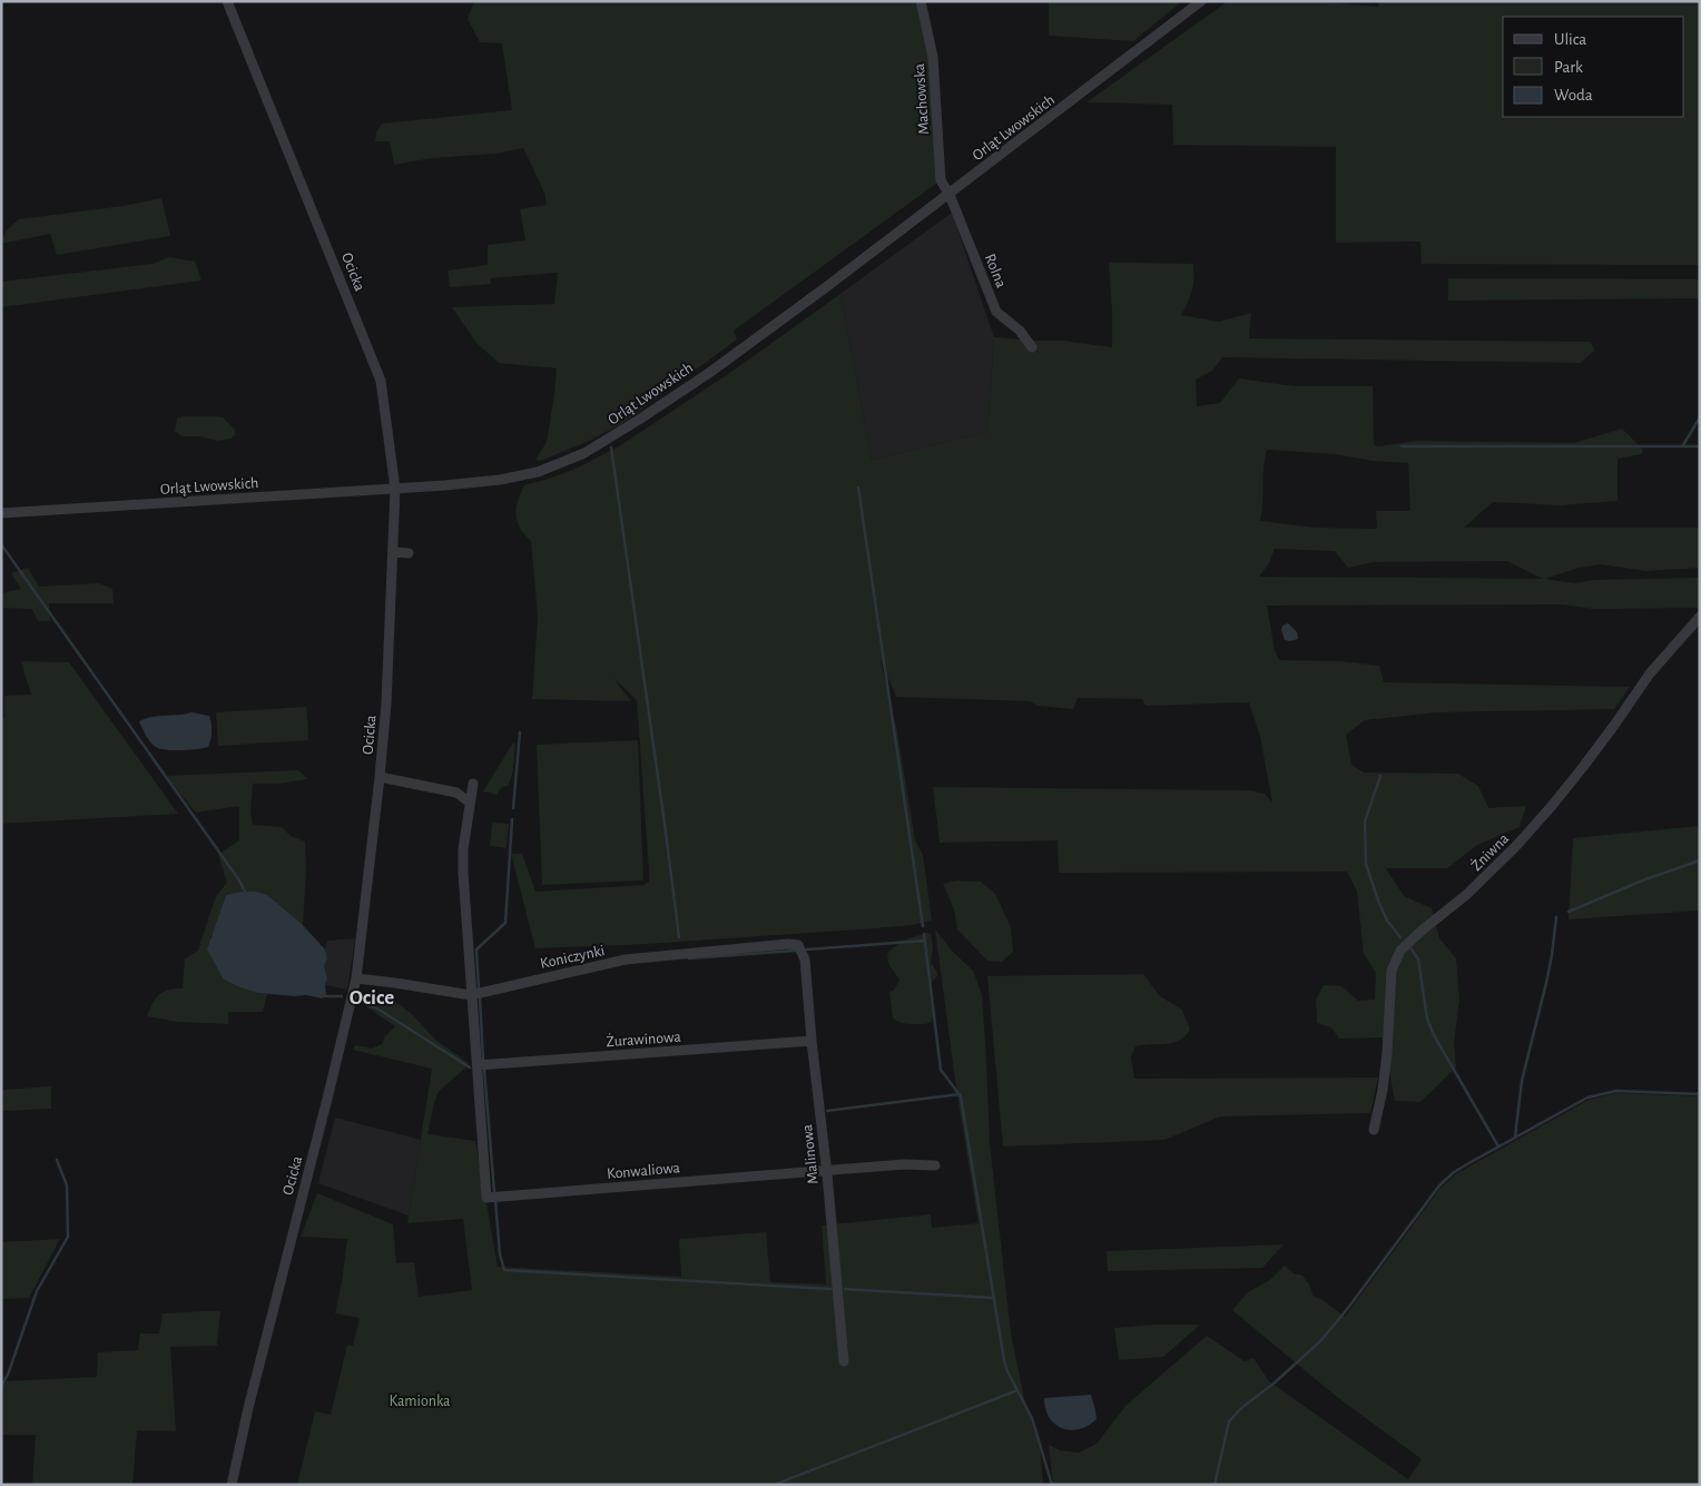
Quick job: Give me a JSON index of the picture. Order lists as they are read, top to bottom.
{
  "streets": {
    "street": [
      "Machowska",
      "Orląt Lwowskich",
      "Rolna",
      "Ocicka",
      "Żniwna",
      "Koniczynki",
      "Żurawinowa",
      "Malinowa",
      "Konwaliowa"
    ]
  },
  "crossings": [
    ["Machowska", "Orląt Lwowskich"],
    ["Machowska", "Rolna"],
    ["Orląt Lwowskich", "Rolna"],
    ["Orląt Lwowskich", "Ocicka"],
    ["Ocicka", "Koniczynki"],
    ["Koniczynki", "Malinowa"],
    ["Żurawinowa", "Malinowa"],
    ["Żurawinowa", "Konwaliowa"],
    ["Malinowa", "Konwaliowa"]
  ],
  "districts": ["Ocice"],
  "parks": ["Kamionka"],
  "legend": ["Ulica", "Park", "Woda"]
}
